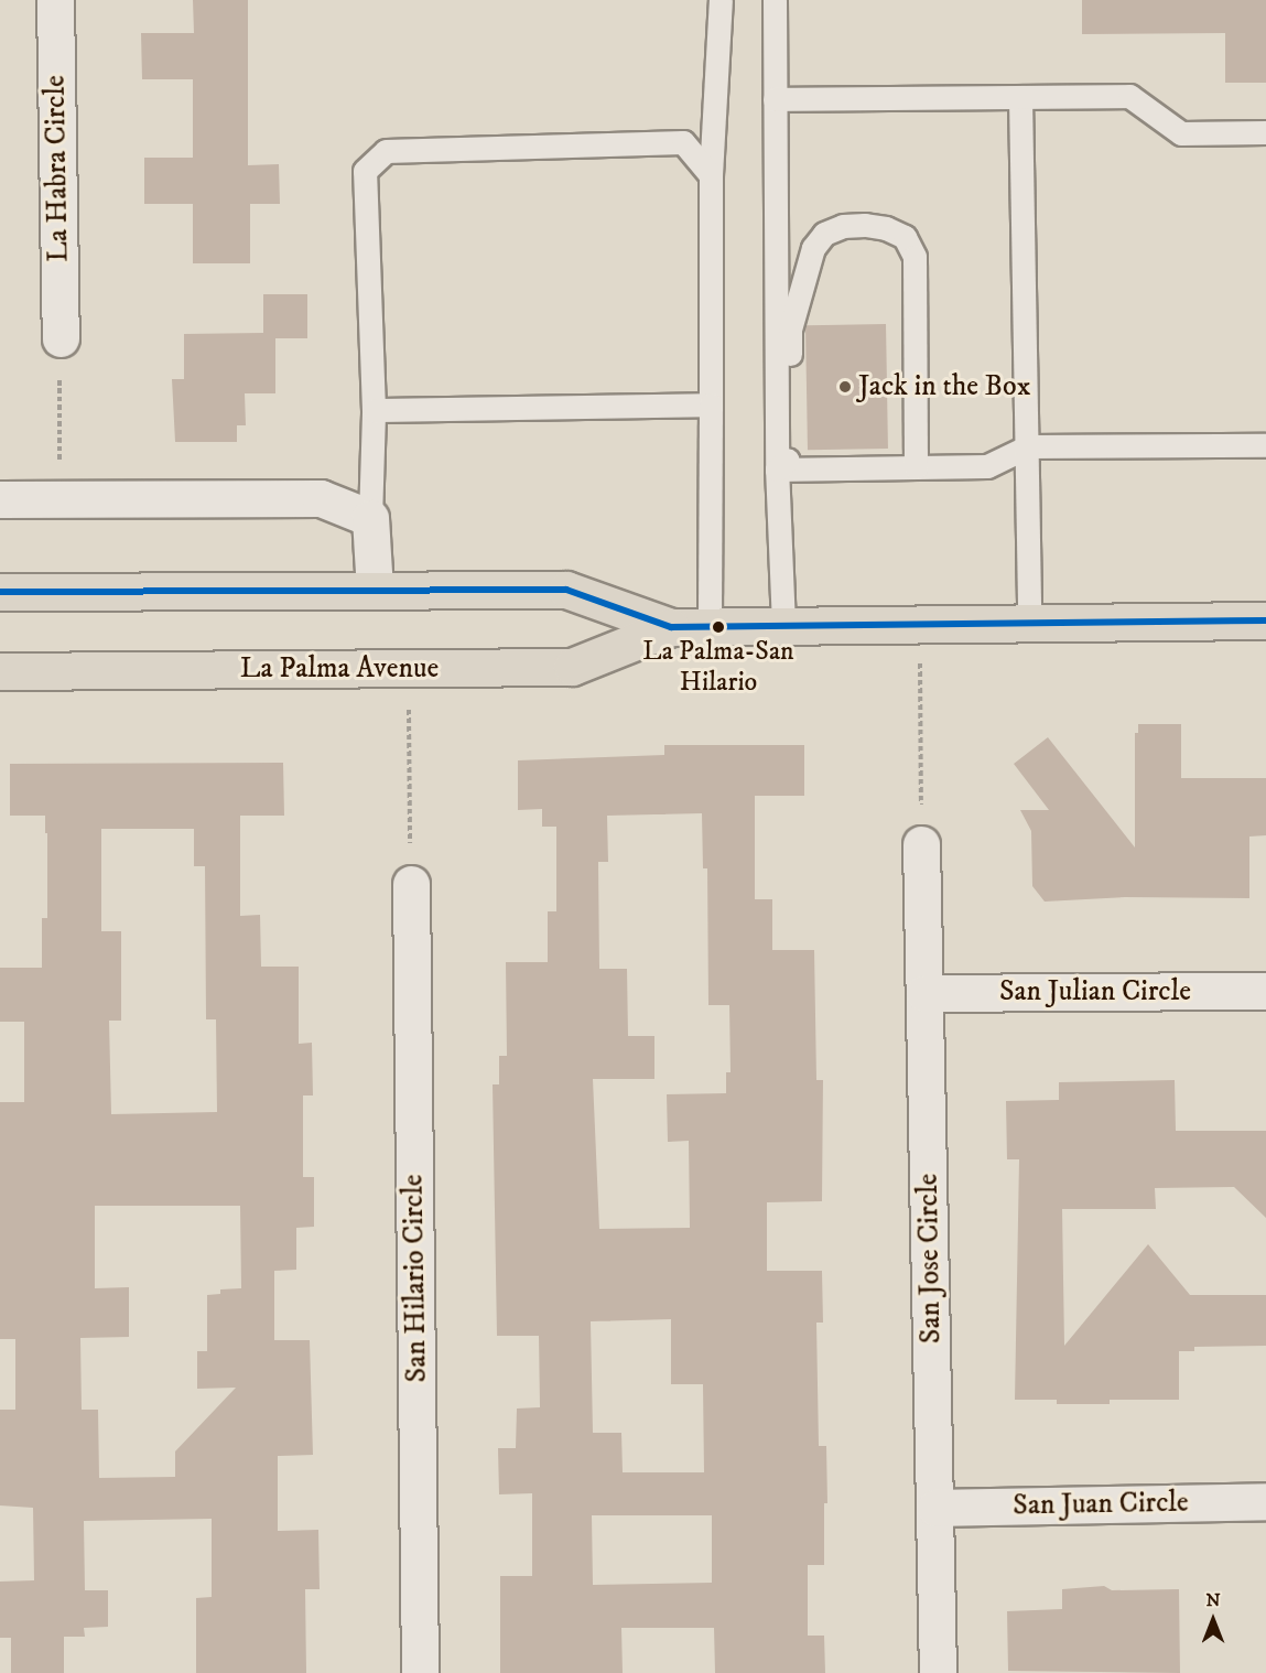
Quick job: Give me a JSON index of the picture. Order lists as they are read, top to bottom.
{
  "streets": {
    "main road": ["La Palma Avenue"],
    "street": [
      "La Habra Circle",
      "San Julian Circle",
      "San Jose Circle",
      "San Hilario Circle",
      "San Juan Circle"
    ]
  },
  "crossings": [
    ["San Julian Circle", "San Jose Circle"],
    ["San Jose Circle", "San Juan Circle"]
  ],
  "places": ["Jack in the Box", "La Palma-San Hilario"],
  "north": "top"
}
